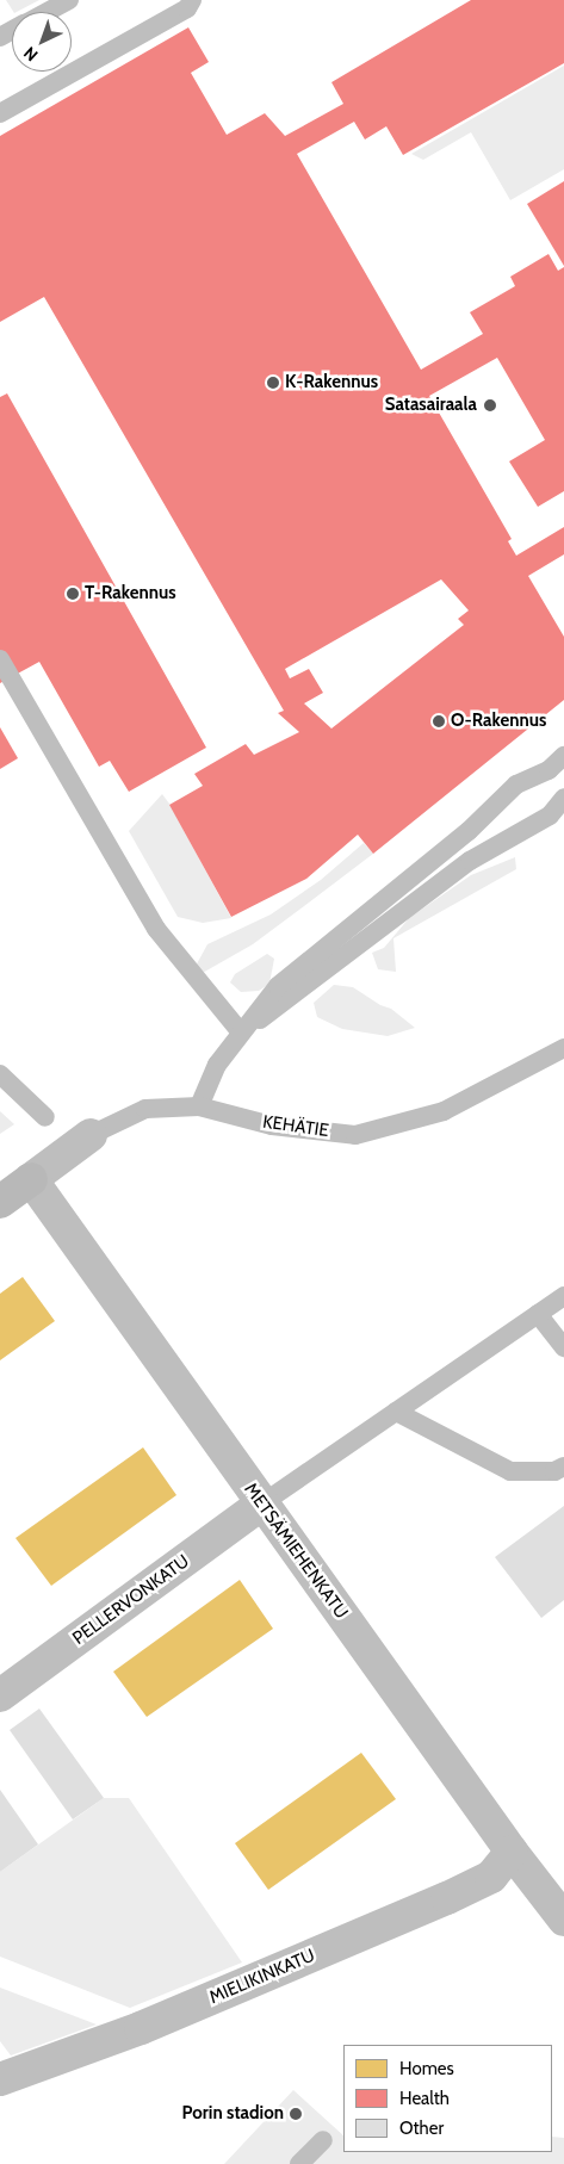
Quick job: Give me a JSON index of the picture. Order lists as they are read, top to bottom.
{
  "streets": {
    "street": [
      "KEHÄTIE",
      "METSÄMIEHENKATU",
      "PELLERVONKATU",
      "MIELIKINKATU"
    ]
  },
  "crossings": [
    ["KEHÄTIE", "METSÄMIEHENKATU"],
    ["METSÄMIEHENKATU", "PELLERVONKATU"],
    ["METSÄMIEHENKATU", "MIELIKINKATU"]
  ],
  "places": [
    "K-Rakennus",
    "Satasairaala",
    "T-Rakennus",
    "O-Rakennus",
    "Porin stadion"
  ],
  "legend": ["Homes", "Health", "Other"],
  "north": "bottom left"
}
